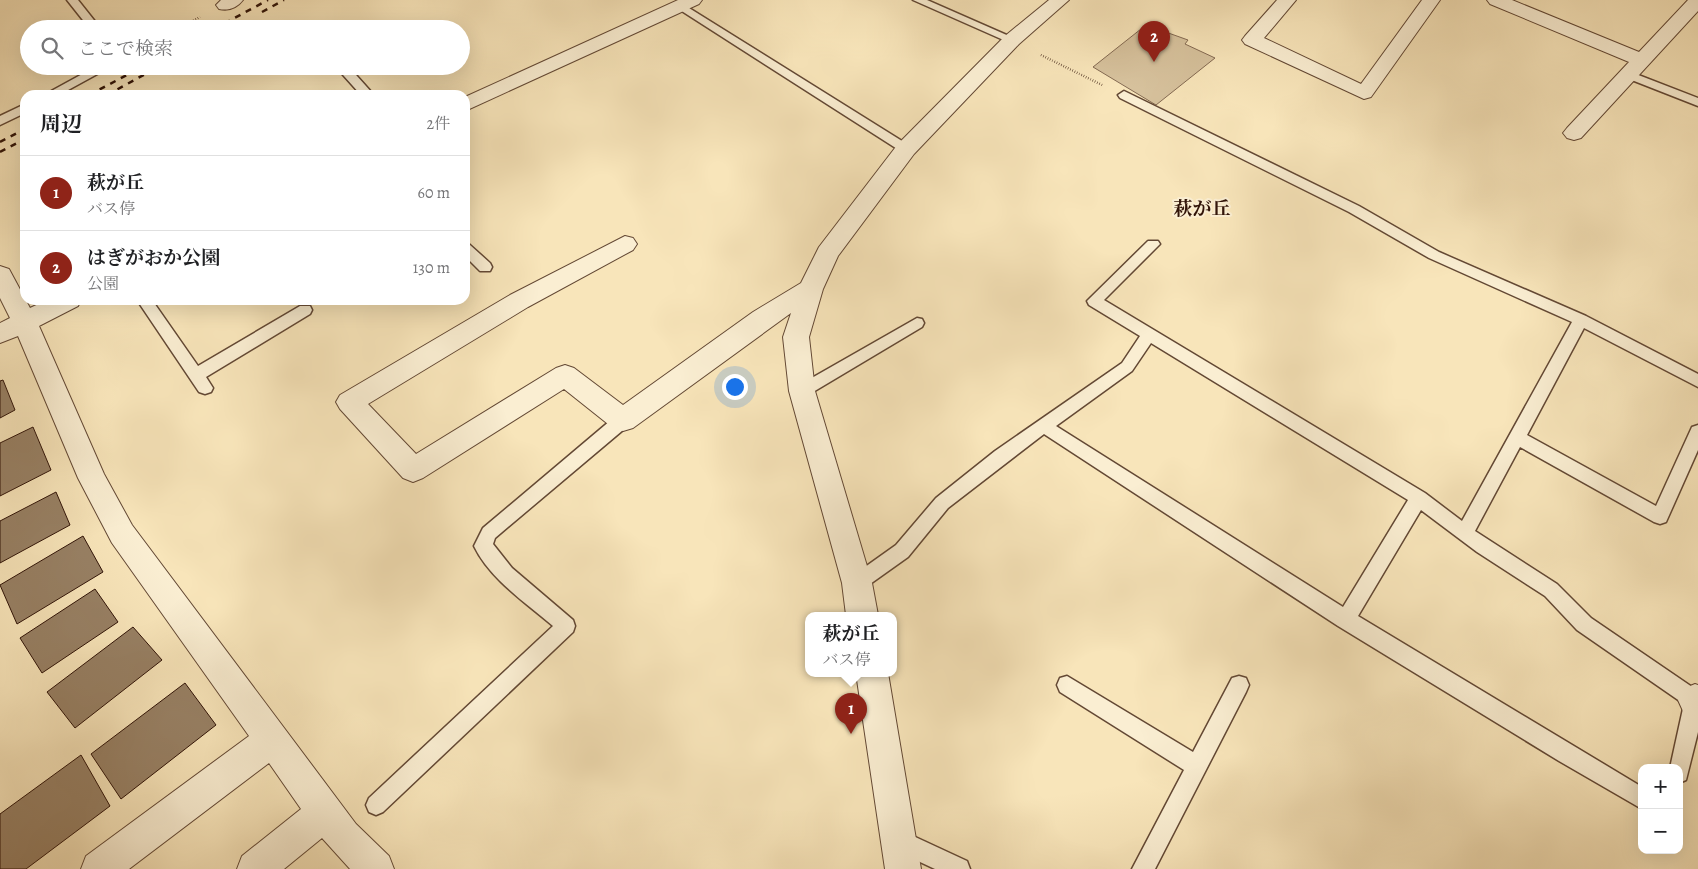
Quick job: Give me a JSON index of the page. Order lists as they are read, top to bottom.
{
  "districts": ["萩が丘"],
  "page": {
    "search": "ここで検索",
    "pins": ["2", "1"],
    "heading": ["周辺", "2件"],
    "list": [
      {
        "mark": "1",
        "name": "萩が丘",
        "note": "バス停",
        "value": "60 m"
      },
      {
        "mark": "2",
        "name": "はぎがおか公園",
        "note": "公園",
        "value": "130 m"
      }
    ],
    "popup": ["萩が丘", "バス停"],
    "map_buttons": ["+", "−"]
  }
}
